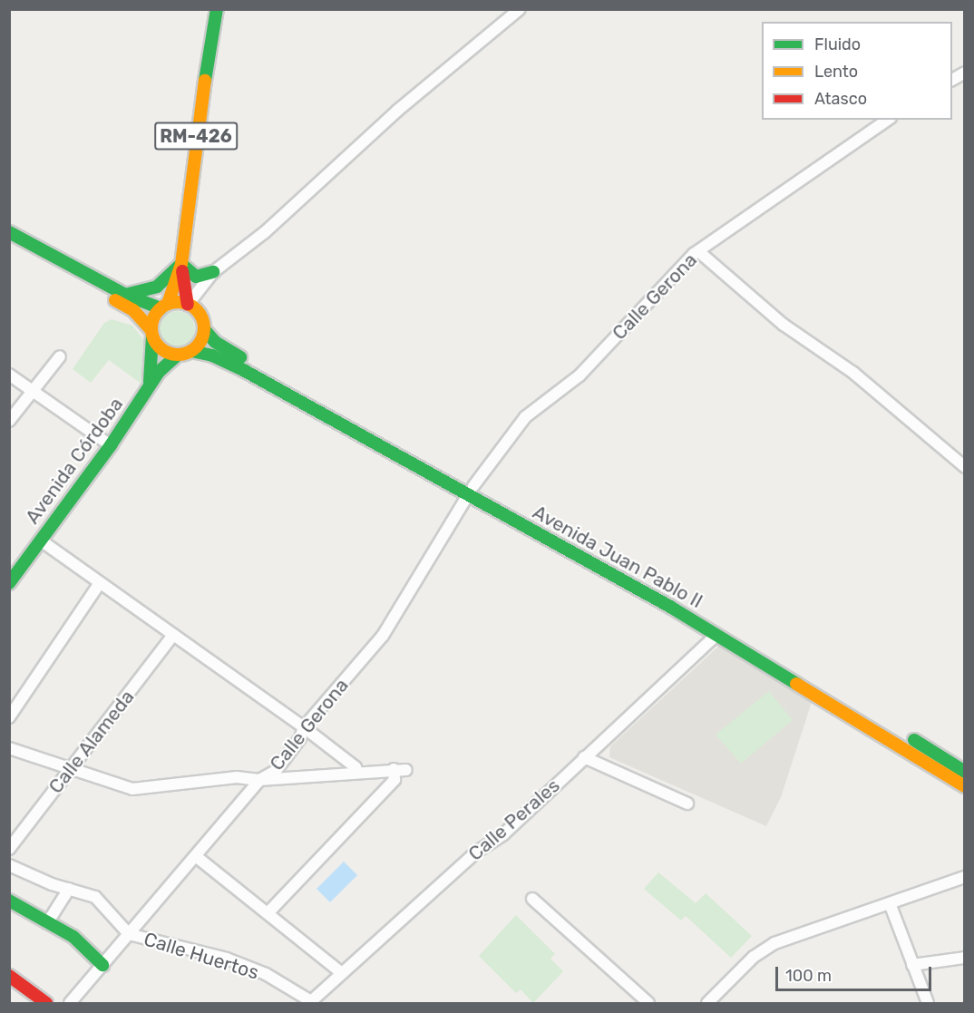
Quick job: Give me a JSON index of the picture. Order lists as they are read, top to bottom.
{
  "streets": {
    "main road": ["RM-426", "Avenida Córdoba", "Avenida Juan Pablo II"],
    "street": [
      "Calle Gerona",
      "Calle Alameda",
      "Calle Perales",
      "Calle Huertos"
    ]
  },
  "crossings": [
    ["RM-426", "Avenida Córdoba"],
    ["Calle Gerona", "Avenida Juan Pablo II"],
    ["Calle Gerona", "Calle Huertos"],
    ["Avenida Juan Pablo II", "Calle Perales"],
    ["Calle Perales", "Calle Huertos"]
  ],
  "legend": ["Fluido", "Lento", "Atasco"],
  "scale_bar": "100 m"
}
